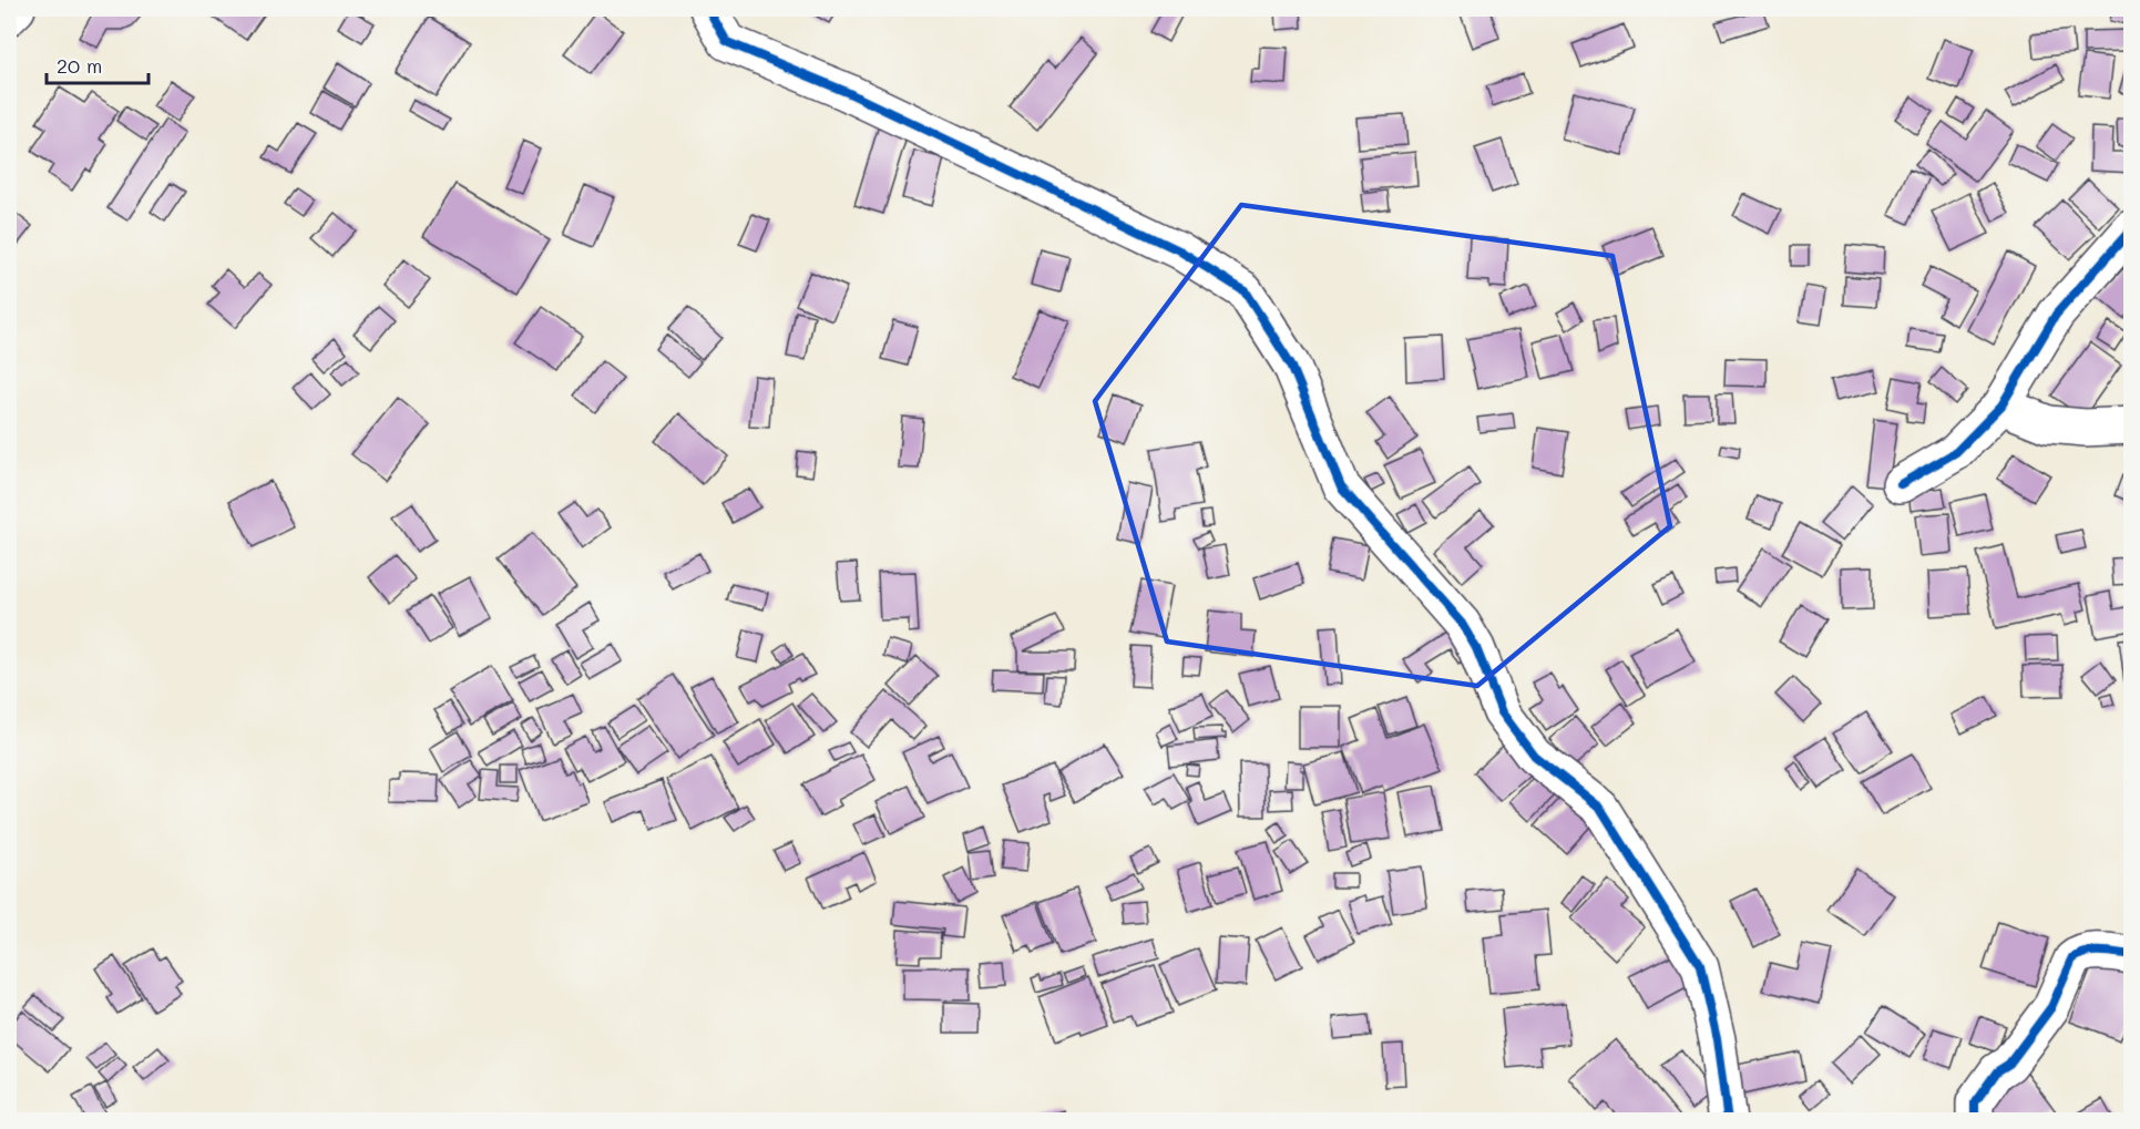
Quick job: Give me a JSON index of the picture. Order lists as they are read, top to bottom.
{
  "scale_bar": "20 m"
}
